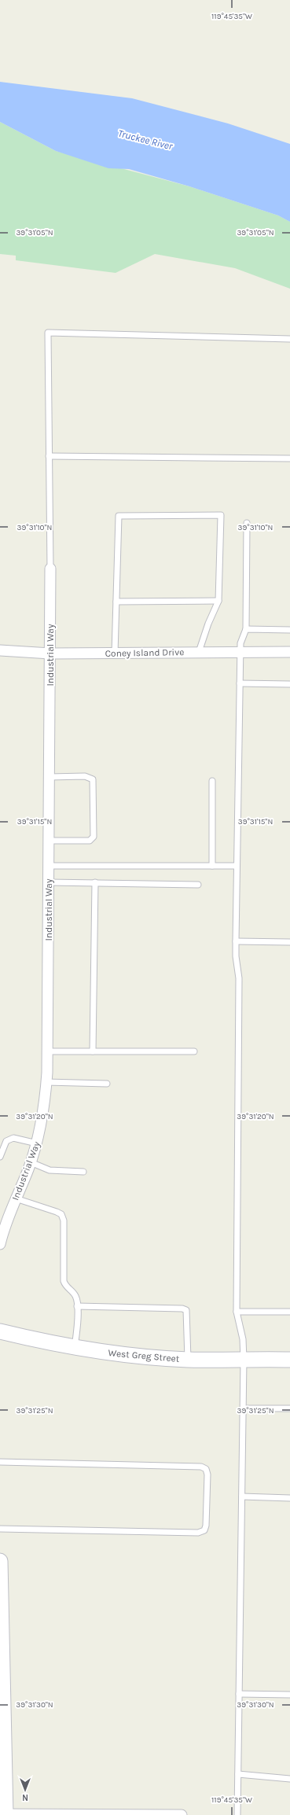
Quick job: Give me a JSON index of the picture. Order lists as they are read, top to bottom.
{
  "streets": {
    "main road": ["West Greg Street"],
    "street": ["Coney Island Drive", "Industrial Way"]
  },
  "crossings": [
    ["Coney Island Drive", "Industrial Way"]
  ],
  "water": ["Truckee River"],
  "north": "bottom",
  "coordinates": [
    "119°45'35\"W",
    "39°31'05\"N",
    "39°31'10\"N",
    "39°31'15\"N",
    "39°31'20\"N",
    "39°31'25\"N",
    "39°31'30\"N"
  ]
}
